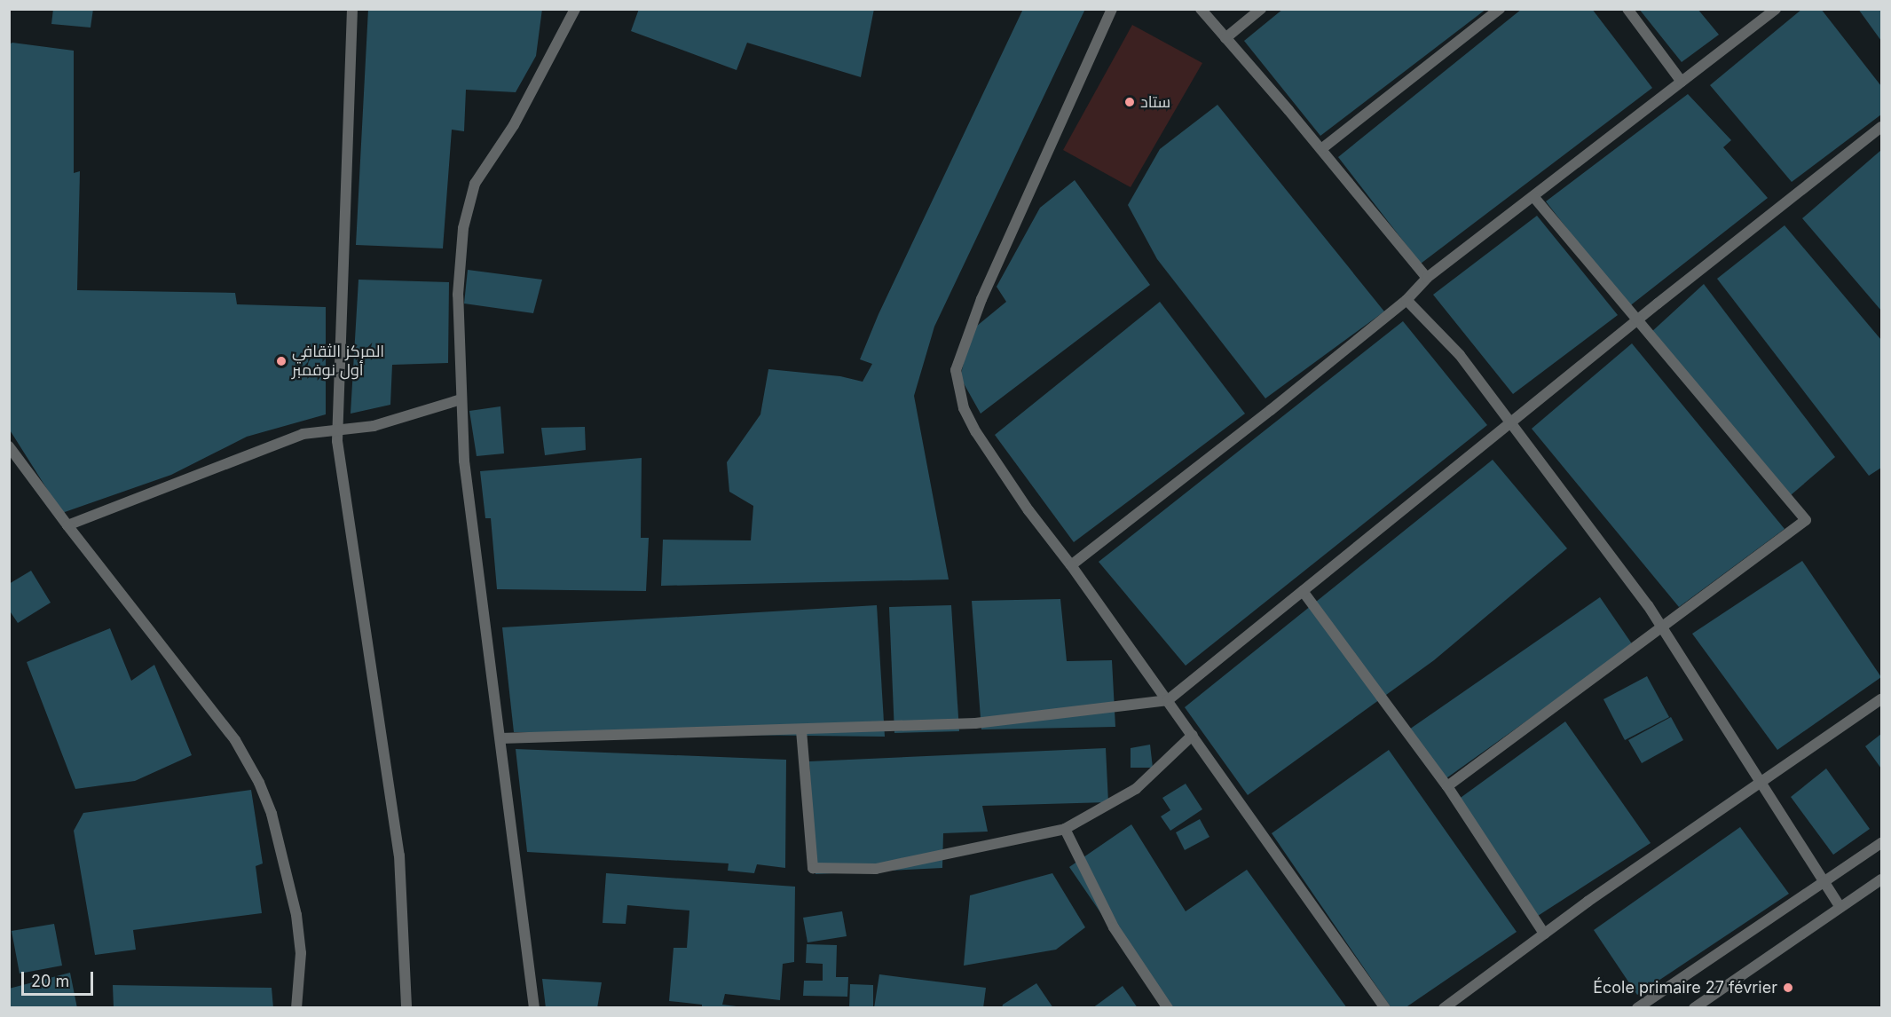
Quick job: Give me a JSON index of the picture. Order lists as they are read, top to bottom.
{
  "places": ["ستاد", "المركز الثقافي أول نوفمبر", "École primaire 27 février"],
  "scale_bar": "20 m"
}
